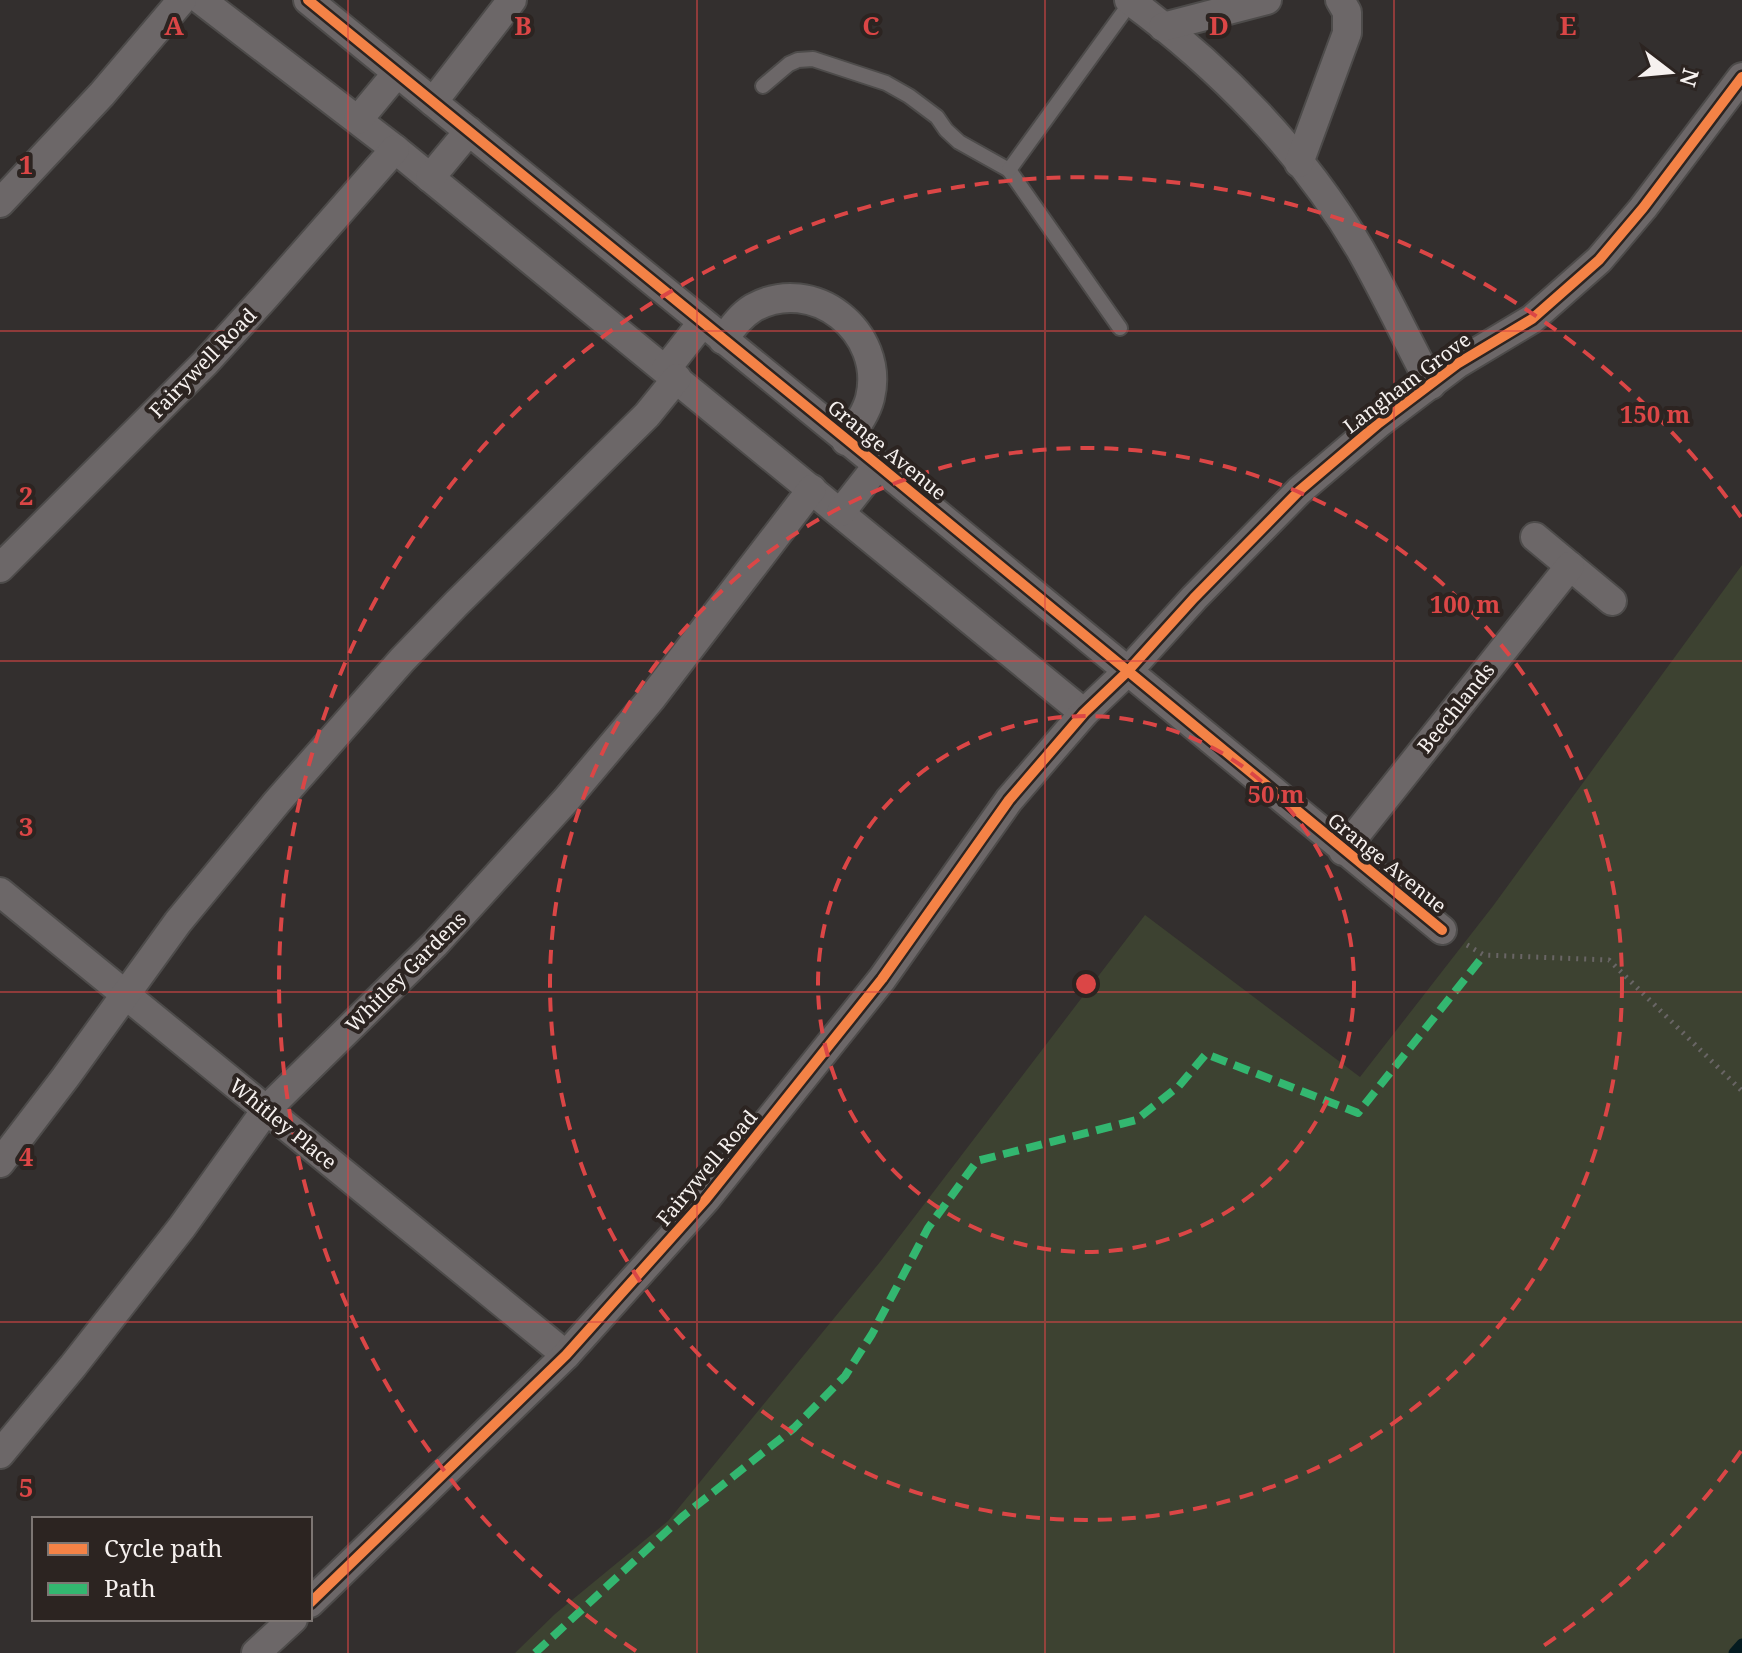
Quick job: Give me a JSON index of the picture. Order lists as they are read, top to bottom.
{
  "streets": {
    "street": [
      "Fairywell Road",
      "Langham Grove",
      "Grange Avenue",
      "Beechlands",
      "Whitley Gardens",
      "Whitley Place"
    ]
  },
  "crossings": [
    ["Fairywell Road", "Langham Grove"],
    ["Fairywell Road", "Whitley Place"],
    ["Langham Grove", "Grange Avenue"],
    ["Grange Avenue", "Beechlands"],
    ["Whitley Gardens", "Whitley Place"]
  ],
  "legend": ["Cycle path", "Path"],
  "north": "right",
  "grid": {
    "columns": [
      "A",
      "B",
      "C",
      "D",
      "E"
    ],
    "rows": [
      "1",
      "2",
      "3",
      "4",
      "5"
    ]
  },
  "rings": ["150 m", "100 m", "50 m"]
}
